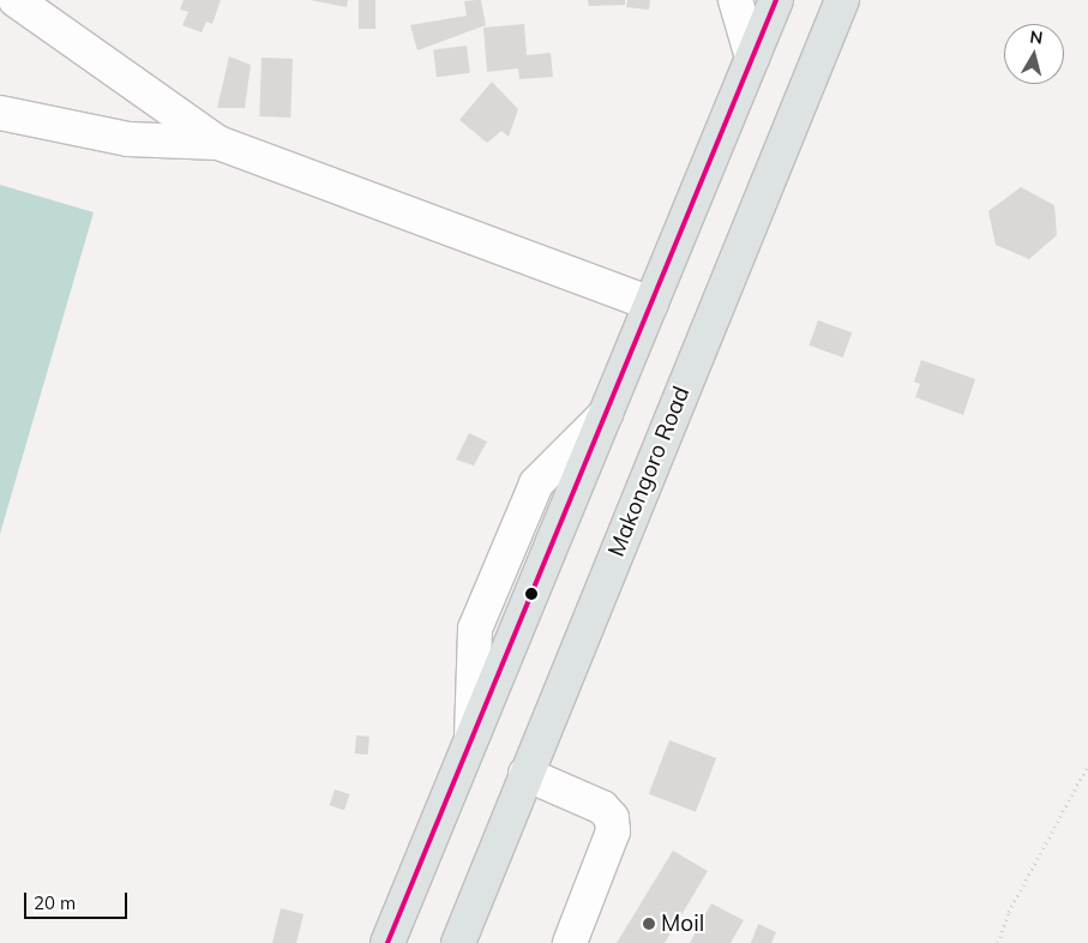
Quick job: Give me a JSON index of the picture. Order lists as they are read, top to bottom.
{
  "streets": {
    "main road": ["Makongoro Road"]
  },
  "places": ["Moil"],
  "scale_bar": "20 m",
  "north": "top"
}
